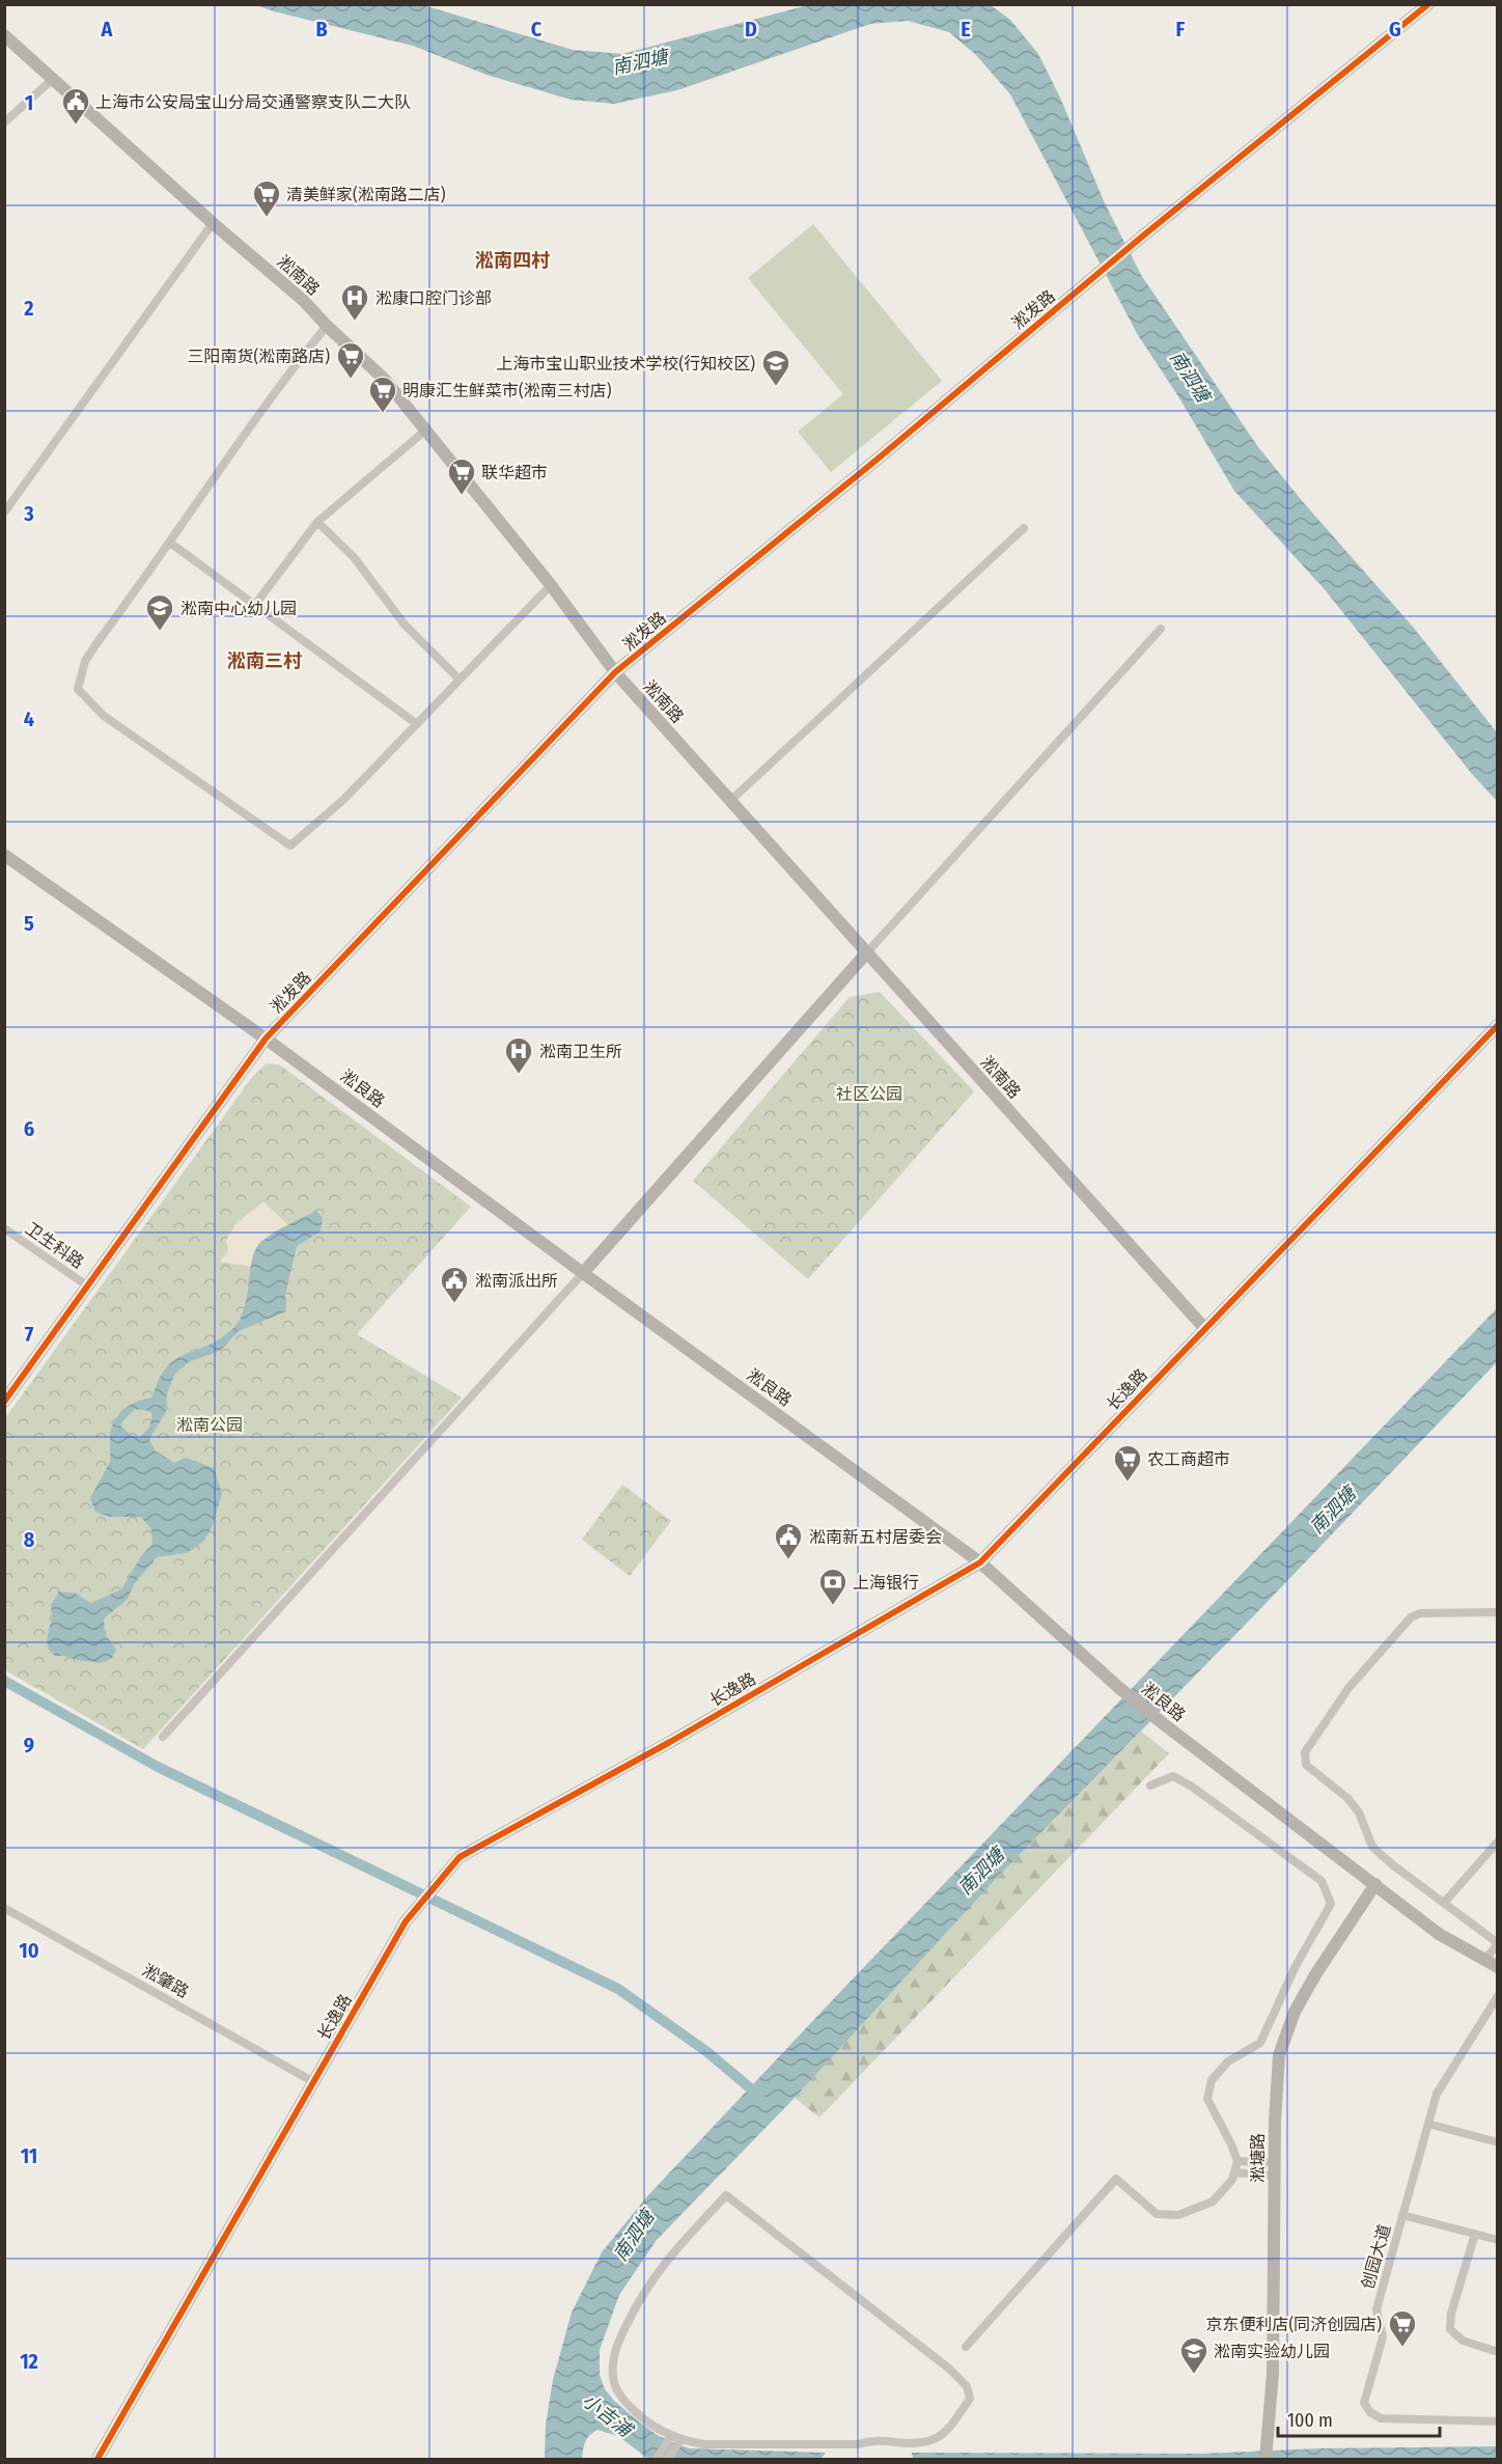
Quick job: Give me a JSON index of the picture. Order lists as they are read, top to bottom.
{
  "streets": {
    "street": [
      "淞南路",
      "淞发路",
      "淞良路",
      "卫生科路",
      "长逸路",
      "淞肇路",
      "淞塘路",
      "创园大道"
    ]
  },
  "crossings": [
    ["淞南路", "淞发路"],
    ["淞南路", "长逸路"],
    ["淞发路", "淞良路"],
    ["淞发路", "卫生科路"],
    ["淞良路", "长逸路"],
    ["淞良路", "淞塘路"],
    ["长逸路", "淞肇路"]
  ],
  "districts": ["淞南四村", "淞南三村"],
  "water": ["南泗塘", "小吉浦"],
  "parks": ["社区公园", "淞南公园"],
  "places": {
    "public building": ["上海市公安局宝山分局交通警察支队二大队", "淞南派出所", "淞南新五村居委会"],
    "supermarket": [
      "清美鲜家(淞南路二店)",
      "三阳南货(淞南路店)",
      "明康汇生鲜菜市(淞南三村店)",
      "联华超市",
      "农工商超市",
      "京东便利店(同济创园店)"
    ],
    "hospital": ["淞康口腔门诊部", "淞南卫生所"],
    "school or university": ["上海市宝山职业技术学校(行知校区)", "淞南中心幼儿园", "淞南实验幼儿园"],
    "bank": ["上海银行"]
  },
  "scale_bar": "100 m",
  "grid": {
    "columns": [
      "A",
      "B",
      "C",
      "D",
      "E",
      "F",
      "G"
    ],
    "rows": [
      "1",
      "2",
      "3",
      "4",
      "5",
      "6",
      "7",
      "8",
      "9",
      "10",
      "11",
      "12"
    ]
  }
}
